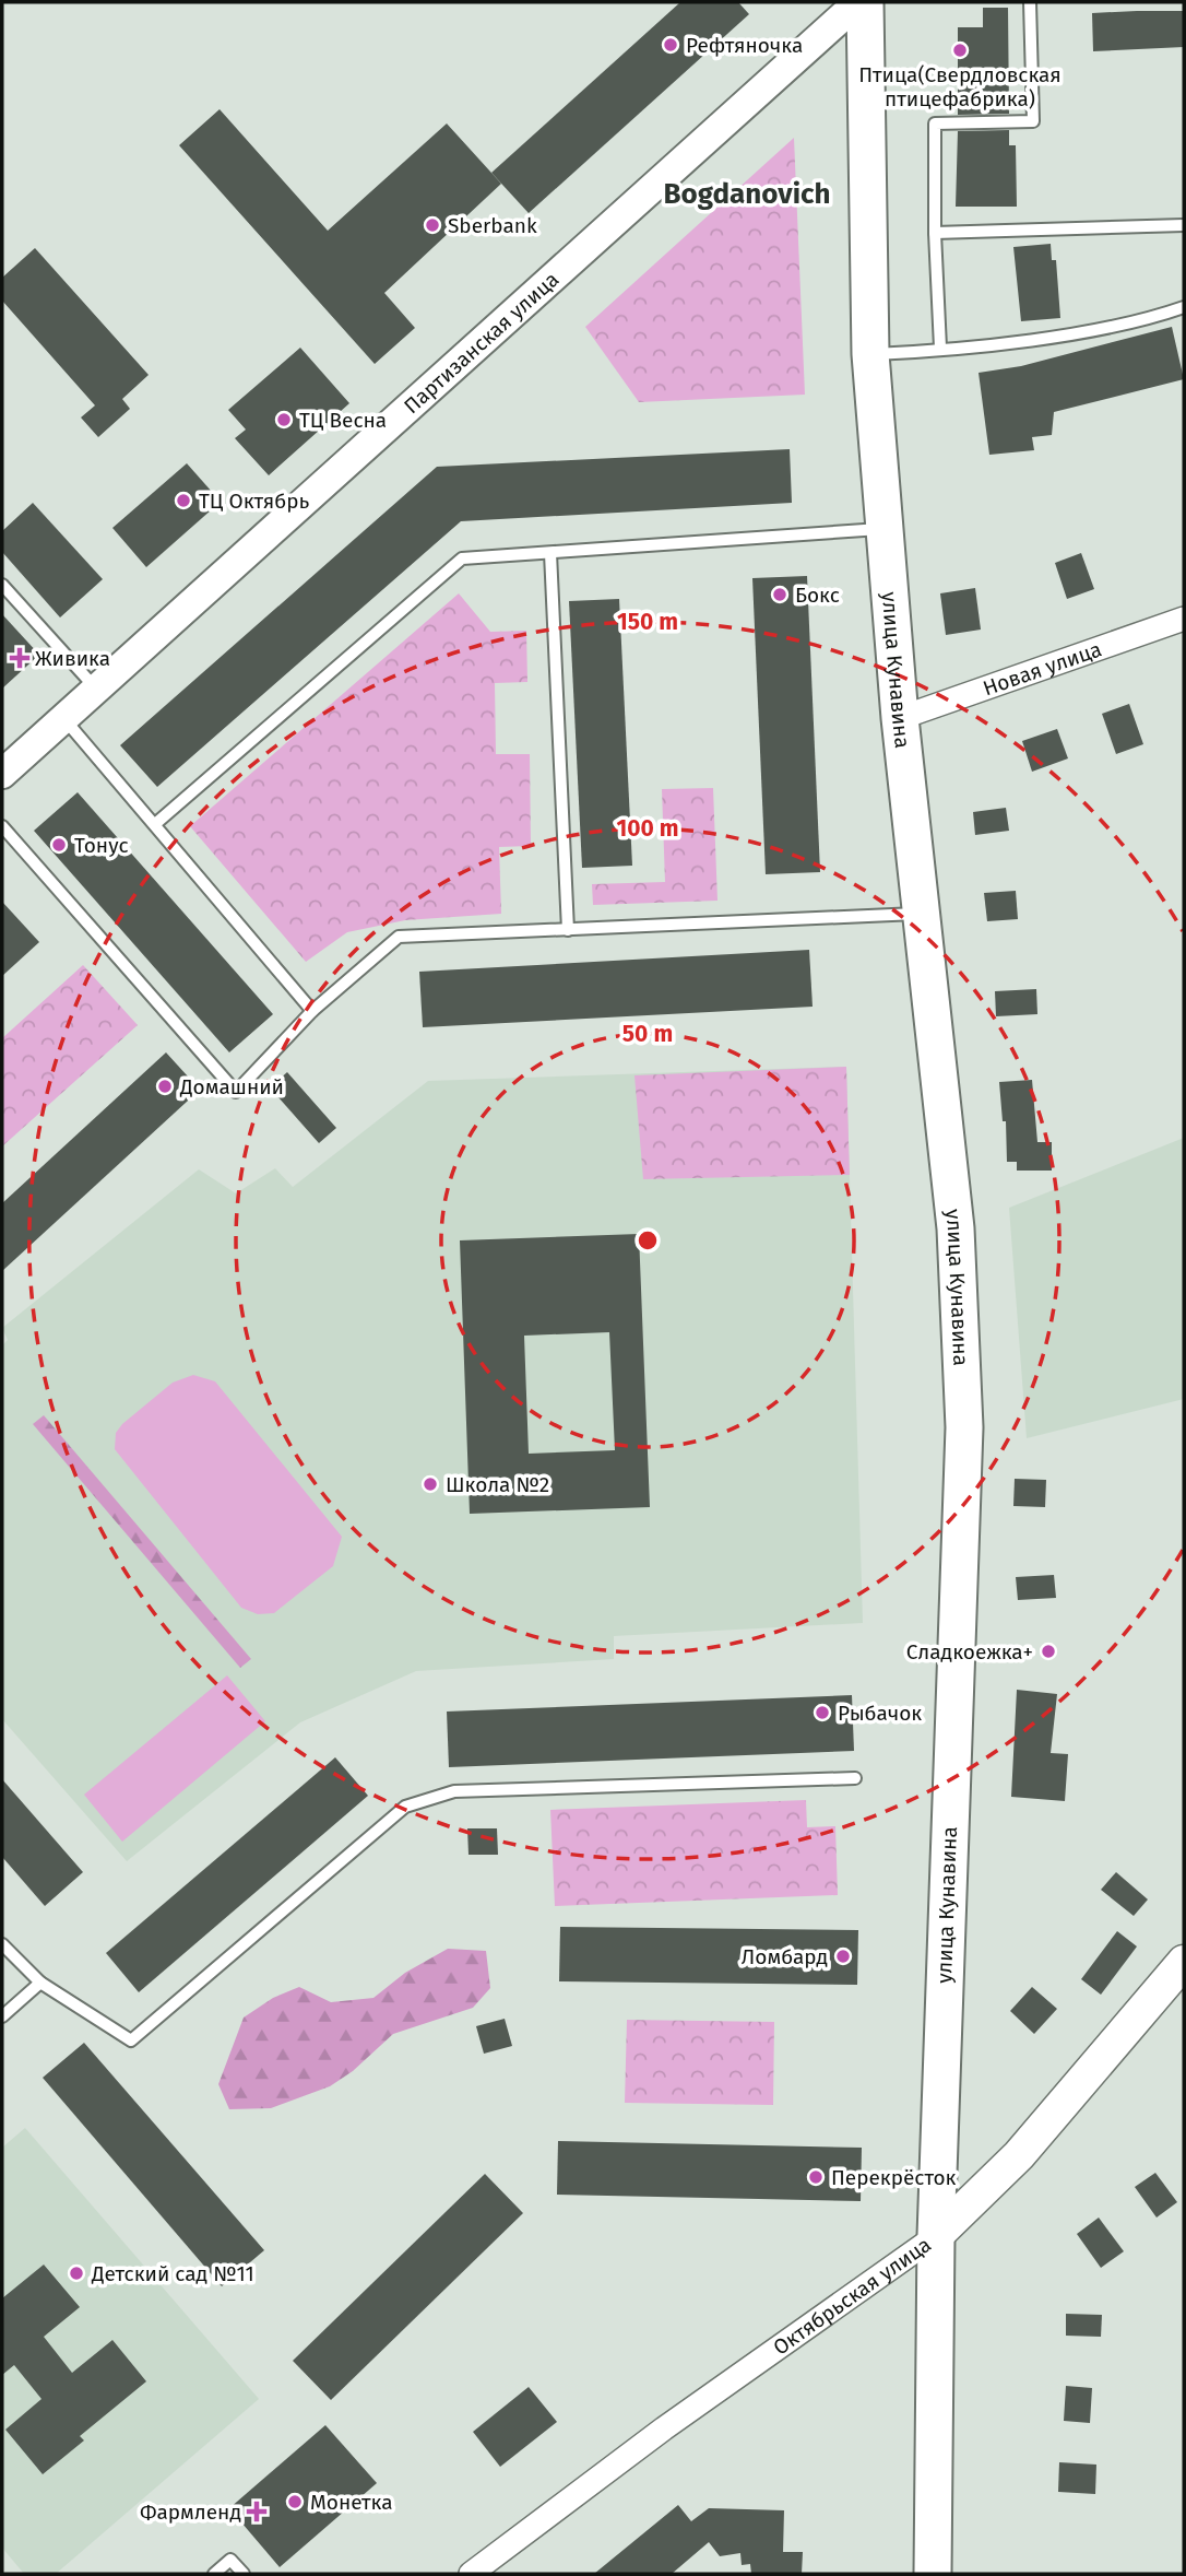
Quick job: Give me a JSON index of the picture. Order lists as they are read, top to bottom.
{
  "streets": {
    "main road": ["улица Кунавина", "Октябрьская улица"],
    "street": ["Партизанская улица", "Новая улица"]
  },
  "crossings": [
    ["Новая улица", "улица Кунавина"],
    ["улица Кунавина", "Октябрьская улица"]
  ],
  "districts": ["Bogdanovich"],
  "places": {
    "other": [
      "Рефтяночка",
      "Птица(Свердловская птицефабрика)",
      "Sberbank",
      "ТЦ Весна",
      "ТЦ Октябрь",
      "Бокс",
      "Тонус",
      "Домашний",
      "Школа №2",
      "Сладкоежка+",
      "Рыбачок",
      "Ломбард",
      "Перекрёсток",
      "Детский сад №11",
      "Монетка"
    ],
    "health": ["Живика", "Фармленд"]
  },
  "rings": ["150 m", "100 m", "50 m"]
}
